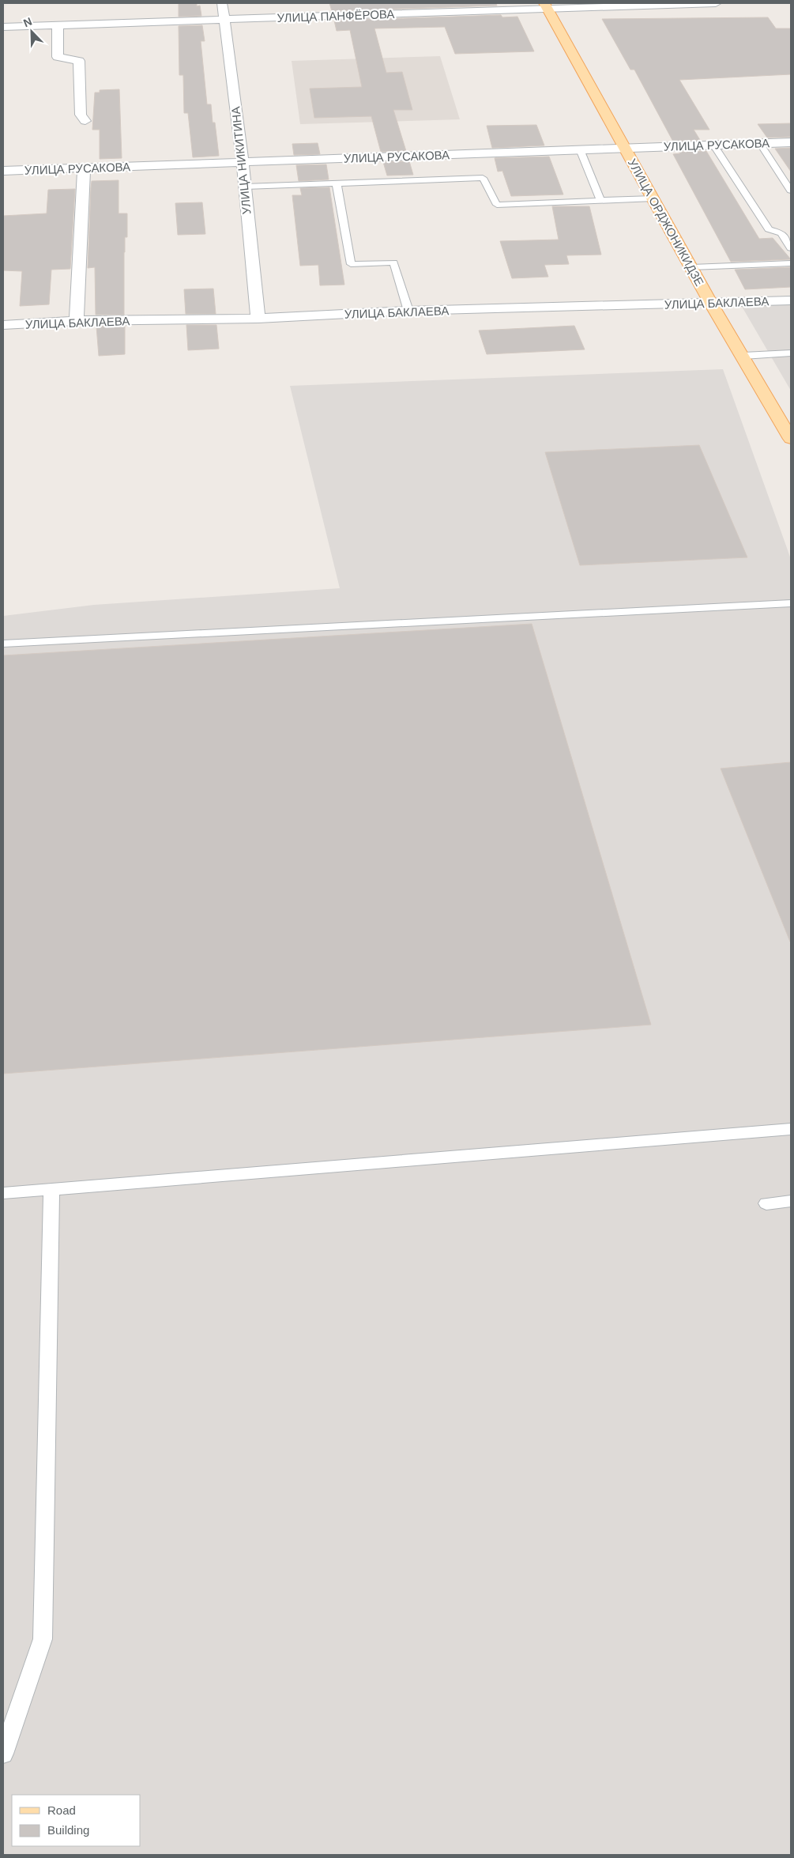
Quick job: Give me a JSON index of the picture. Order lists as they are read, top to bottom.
{
  "streets": {
    "main road": ["УЛИЦА ОРДЖОНИКИДЗЕ"],
    "street": [
      "УЛИЦА ПАНФЁРОВА",
      "УЛИЦА РУСАКОВА",
      "УЛИЦА НИКИТИНА",
      "УЛИЦА БАКЛАЕВА"
    ]
  },
  "crossings": [
    ["УЛИЦА ПАНФЁРОВА", "УЛИЦА НИКИТИНА"],
    ["УЛИЦА ПАНФЁРОВА", "УЛИЦА ОРДЖОНИКИДЗЕ"],
    ["УЛИЦА РУСАКОВА", "УЛИЦА НИКИТИНА"],
    ["УЛИЦА РУСАКОВА", "УЛИЦА ОРДЖОНИКИДЗЕ"],
    ["УЛИЦА НИКИТИНА", "УЛИЦА БАКЛАЕВА"],
    ["УЛИЦА ОРДЖОНИКИДЗЕ", "УЛИЦА БАКЛАЕВА"]
  ],
  "legend": ["Road", "Building"],
  "north": "top left"
}
